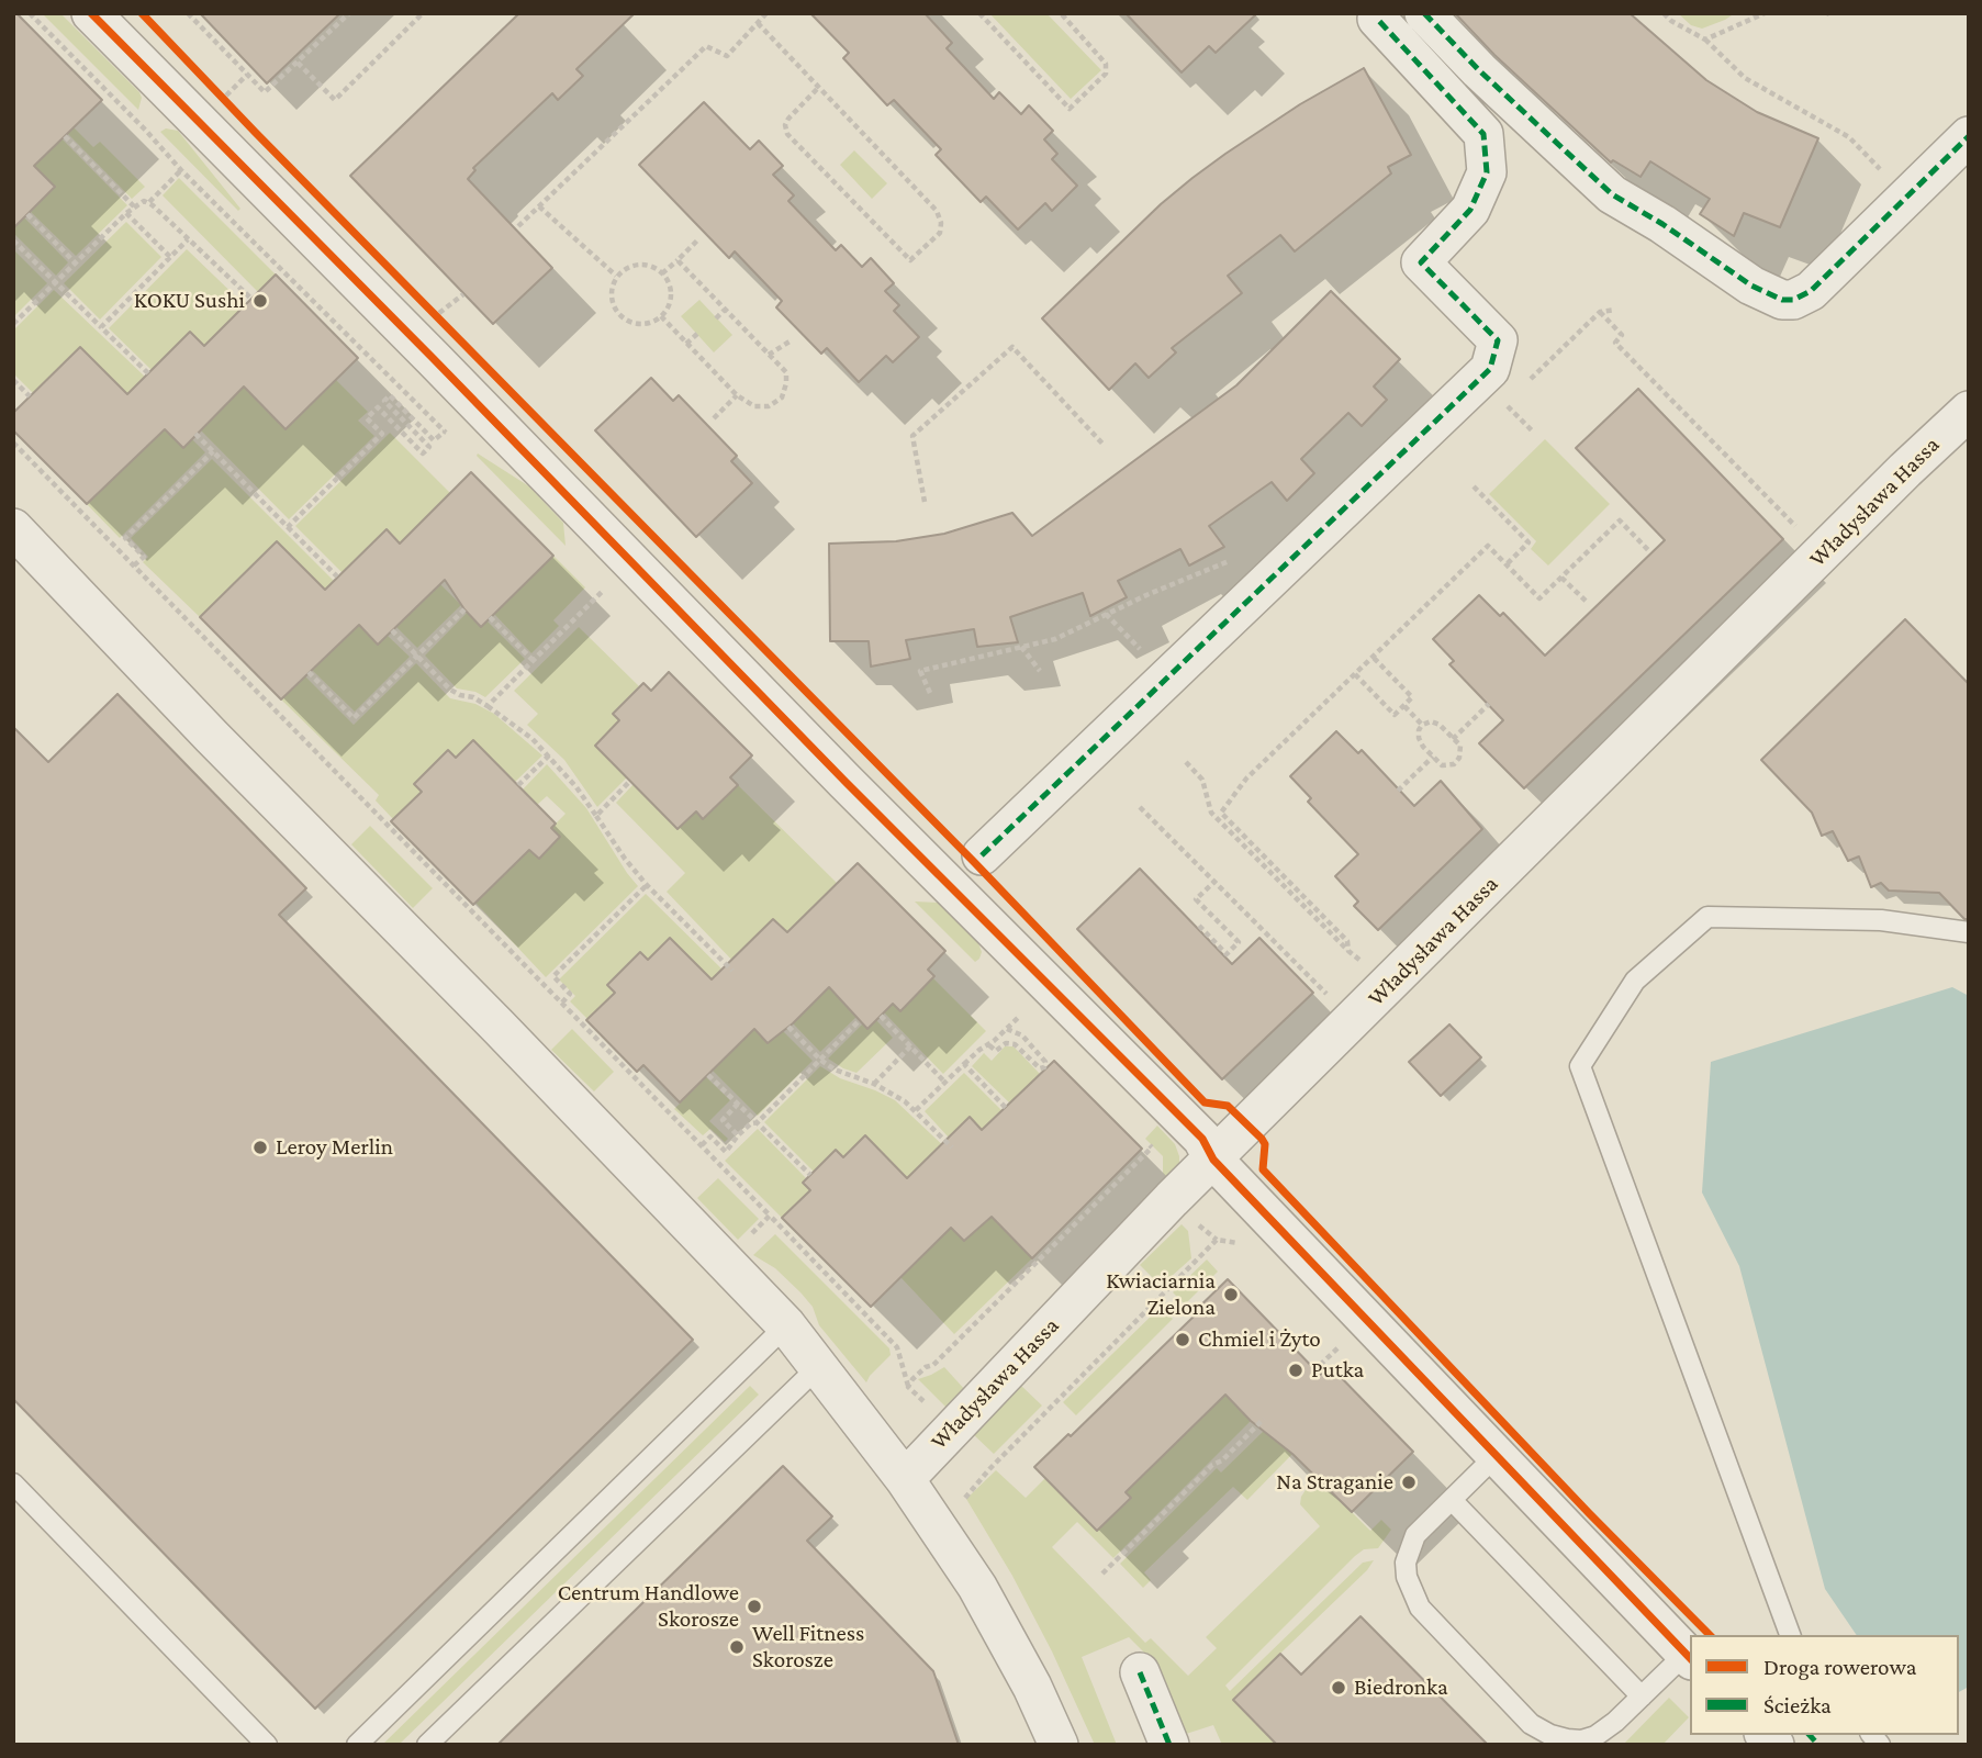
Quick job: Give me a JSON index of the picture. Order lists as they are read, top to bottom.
{
  "streets": {
    "street": ["Władysława Hassa"]
  },
  "places": [
    "KOKU Sushi",
    "Leroy Merlin",
    "Kwiaciarnia Zielona",
    "Chmiel i Żyto",
    "Putka",
    "Na Straganie",
    "Centrum Handlowe Skorosze",
    "Well Fitness Skorosze",
    "Biedronka"
  ],
  "legend": ["Droga rowerowa", "Ścieżka"]
}
